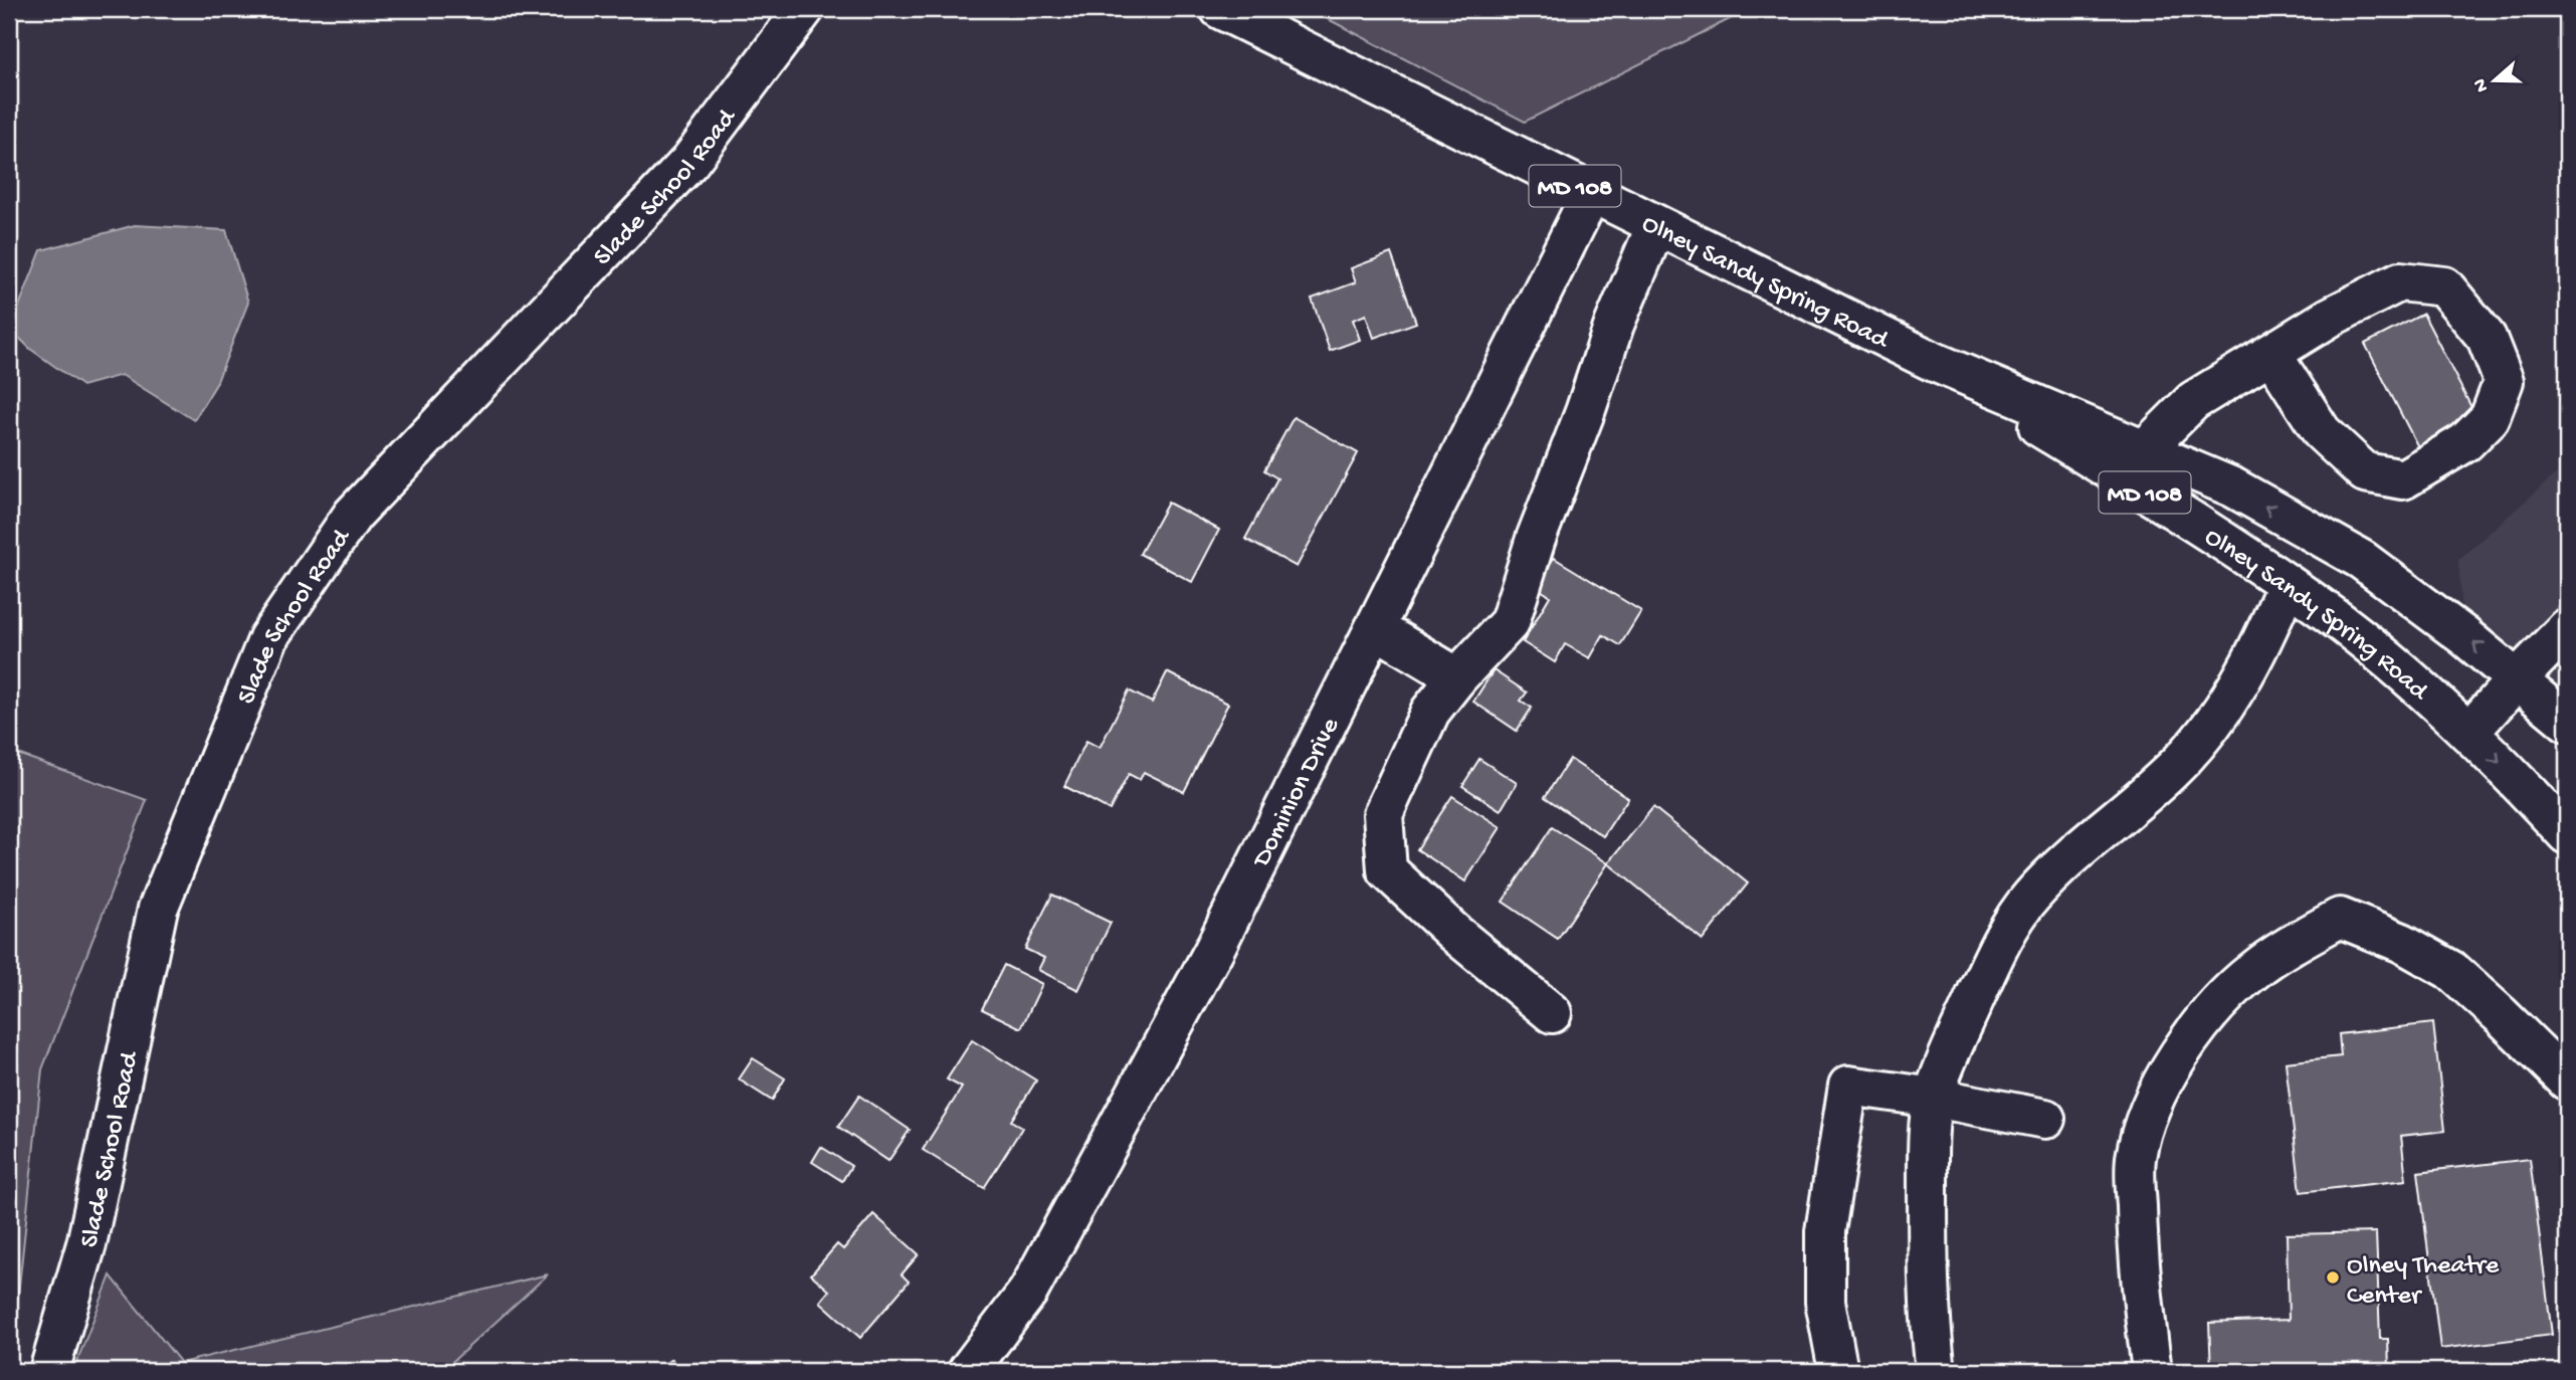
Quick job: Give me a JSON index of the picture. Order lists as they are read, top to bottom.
{
  "streets": {
    "street": [
      "Slade School Road",
      "MD 108",
      "Olney Sandy Spring Road",
      "Dominion Drive"
    ]
  },
  "crossings": [
    ["Olney Sandy Spring Road", "Dominion Drive"]
  ],
  "places": ["Olney Theatre Center"],
  "north": "left"
}
